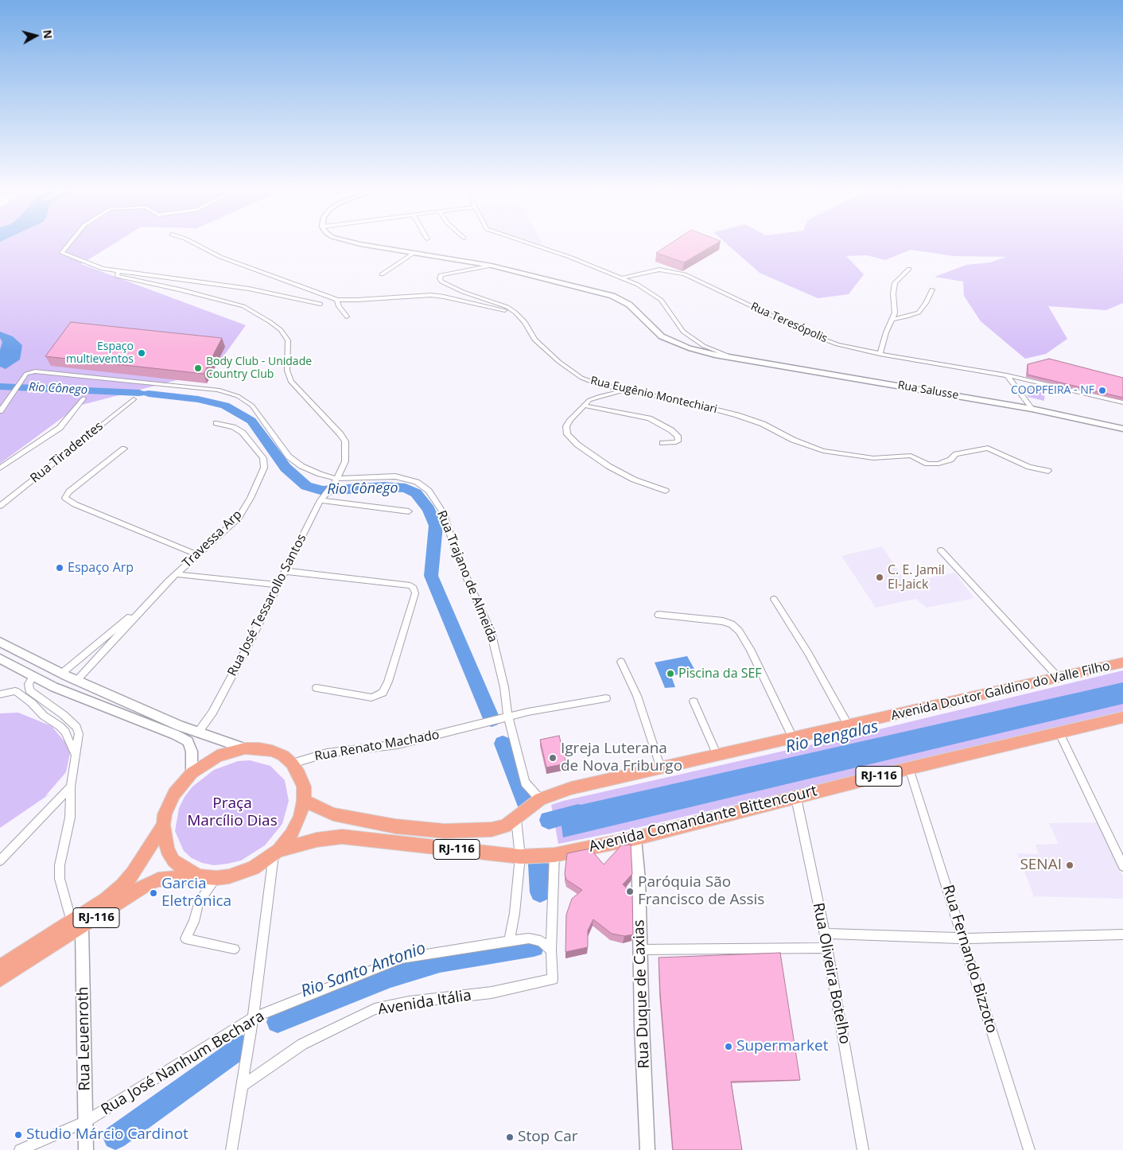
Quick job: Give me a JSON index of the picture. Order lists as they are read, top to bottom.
{
  "streets": {
    "main road": ["Avenida Doutor Galdino do Valle Filho", "RJ-116", "Avenida Comandante Bittencourt"],
    "street": [
      "Rua Teresópolis",
      "Rua Salusse",
      "Rua Eugênio Montechiari",
      "Rua Tiradentes",
      "Travessa Arp",
      "Rua Trajano de Almeida",
      "Rua José Tessarollo Santos",
      "Rua Renato Machado",
      "Rua Fernando Bizzoto",
      "Rua Oliveira Botelho",
      "Rua Duque de Caxias",
      "Avenida Itália",
      "Rua Leuenroth",
      "Rua José Nanhum Bechara"
    ]
  },
  "crossings": [
    ["Rua Salusse", "Rua Eugênio Montechiari"],
    ["Rua Trajano de Almeida", "Rua José Tessarollo Santos"],
    ["Rua Trajano de Almeida", "Avenida Doutor Galdino do Valle Filho"],
    ["Rua Trajano de Almeida", "Rua Renato Machado"],
    ["Avenida Doutor Galdino do Valle Filho", "Rua Renato Machado"],
    ["Avenida Doutor Galdino do Valle Filho", "RJ-116"],
    ["Avenida Doutor Galdino do Valle Filho", "Avenida Comandante Bittencourt"],
    ["Rua Renato Machado", "RJ-116"],
    ["Rua Renato Machado", "Avenida Comandante Bittencourt"],
    ["RJ-116", "Avenida Comandante Bittencourt"],
    ["RJ-116", "Rua Leuenroth"],
    ["Avenida Comandante Bittencourt", "Rua Fernando Bizzoto"],
    ["Avenida Comandante Bittencourt", "Rua Oliveira Botelho"],
    ["Avenida Comandante Bittencourt", "Rua Duque de Caxias"],
    ["Rua Leuenroth", "Rua José Nanhum Bechara"]
  ],
  "water": ["Rio Cônego", "Rio Bengalas", "Rio Santo Antonio"],
  "parks": ["Praça Marcílio Dias"],
  "places": [
    "Espaço multieventos",
    "Body Club - Unidade Country Club",
    "COOPFEIRA - NF",
    "Espaço Arp",
    "C. E. Jamil El-Jaick",
    "Piscina da SEF",
    "Igreja Luterana de Nova Friburgo",
    "SENAI",
    "Paróquia São Francisco de Assis",
    "Garcia Eletrônica",
    "Supermarket",
    "Studio Márcio Cardinot",
    "Stop Car"
  ],
  "north": "right"
}
